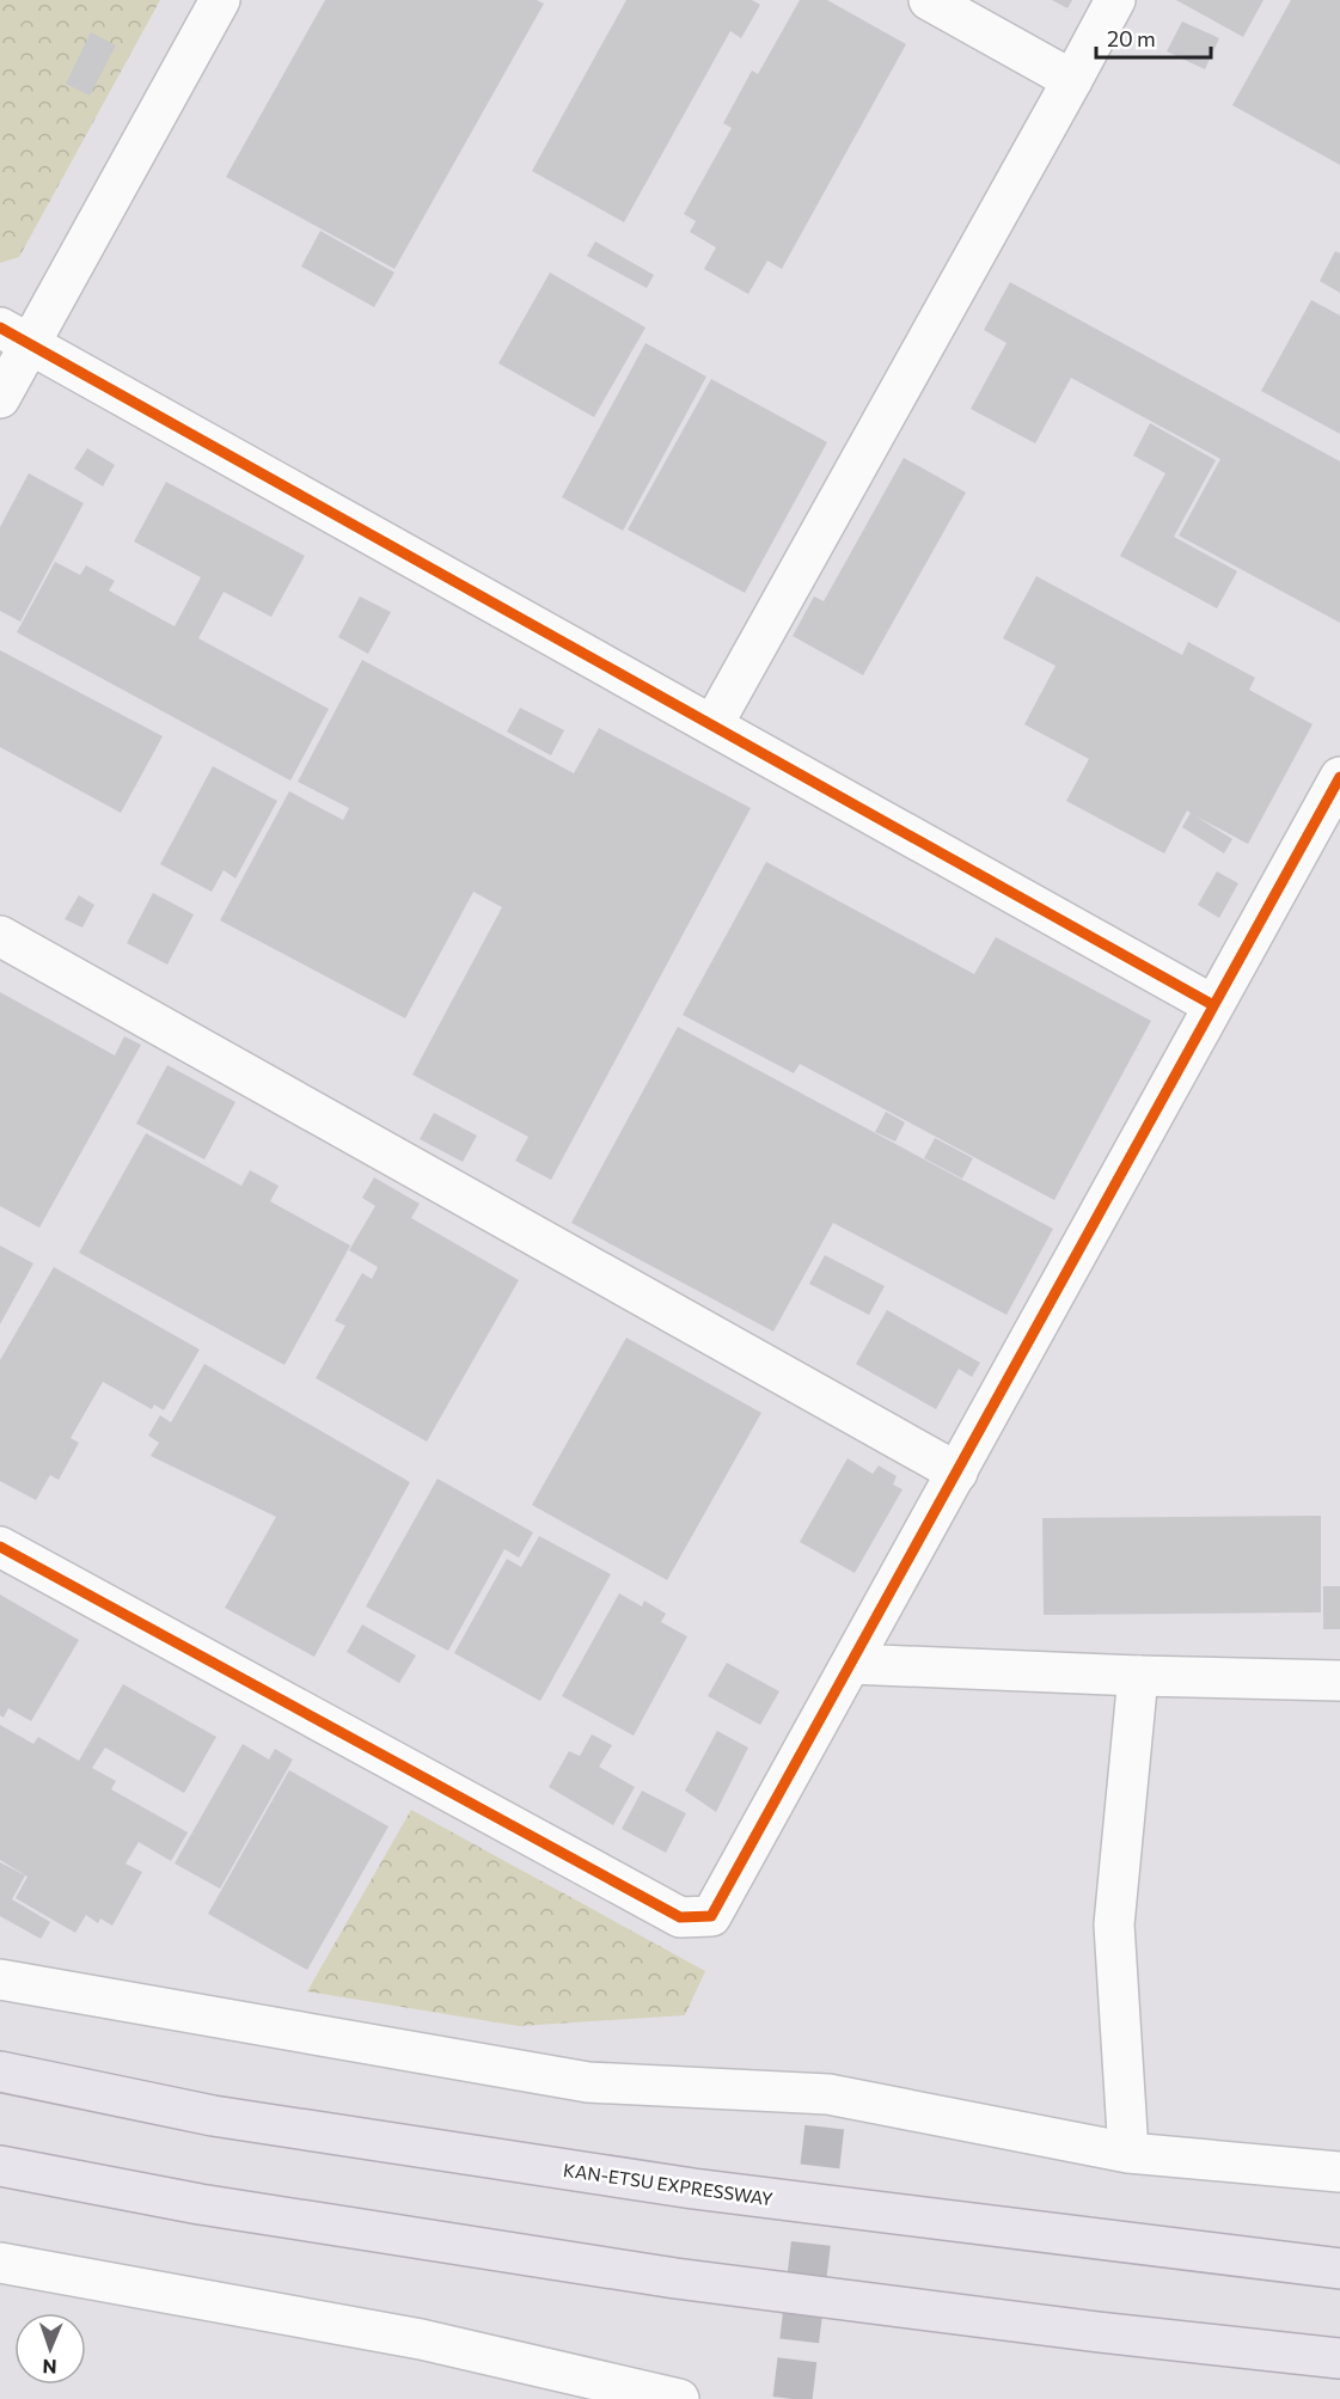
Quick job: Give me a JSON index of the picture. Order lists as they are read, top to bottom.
{
  "streets": {
    "highway": ["KAN-ETSU EXPRESSWAY"]
  },
  "scale_bar": "20 m",
  "north": "bottom"
}
